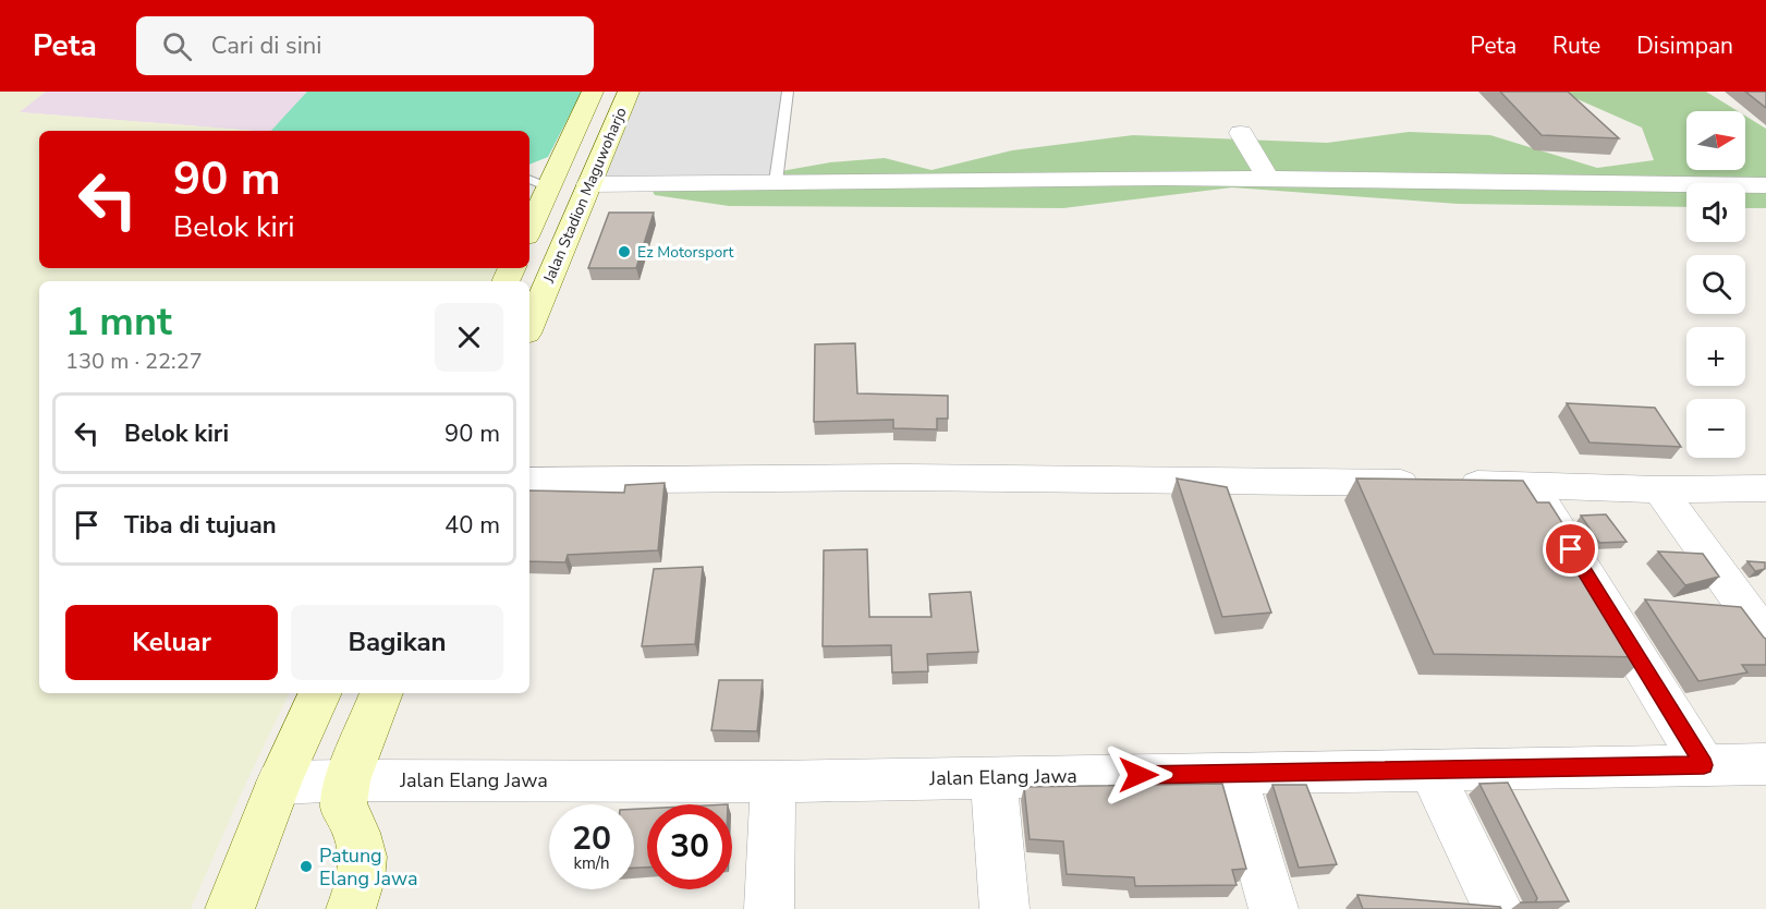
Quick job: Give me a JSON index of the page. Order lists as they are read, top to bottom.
{
  "streets": {
    "main road": ["Jalan Stadion Maguwoharjo"],
    "street": ["Jalan Elang Jawa"]
  },
  "places": ["Ez Motorsport", "Patung Elang Jawa"],
  "north": "right",
  "page": {
    "header": "Peta",
    "search": "Cari di sini",
    "nav": ["Peta", "Rute", "Disimpan"],
    "map_buttons": ["+", "−"],
    "turn": ["90 m", "Belok kiri"],
    "heading": ["1 mnt", "130 m · 22:27"],
    "list": [
      {
        "name": "Belok kiri",
        "value": "90 m"
      },
      {
        "name": "Tiba di tujuan",
        "value": "40 m"
      }
    ],
    "buttons": ["Keluar", "Bagikan"],
    "speed": "20 km/h",
    "limit": "30"
  }
}
